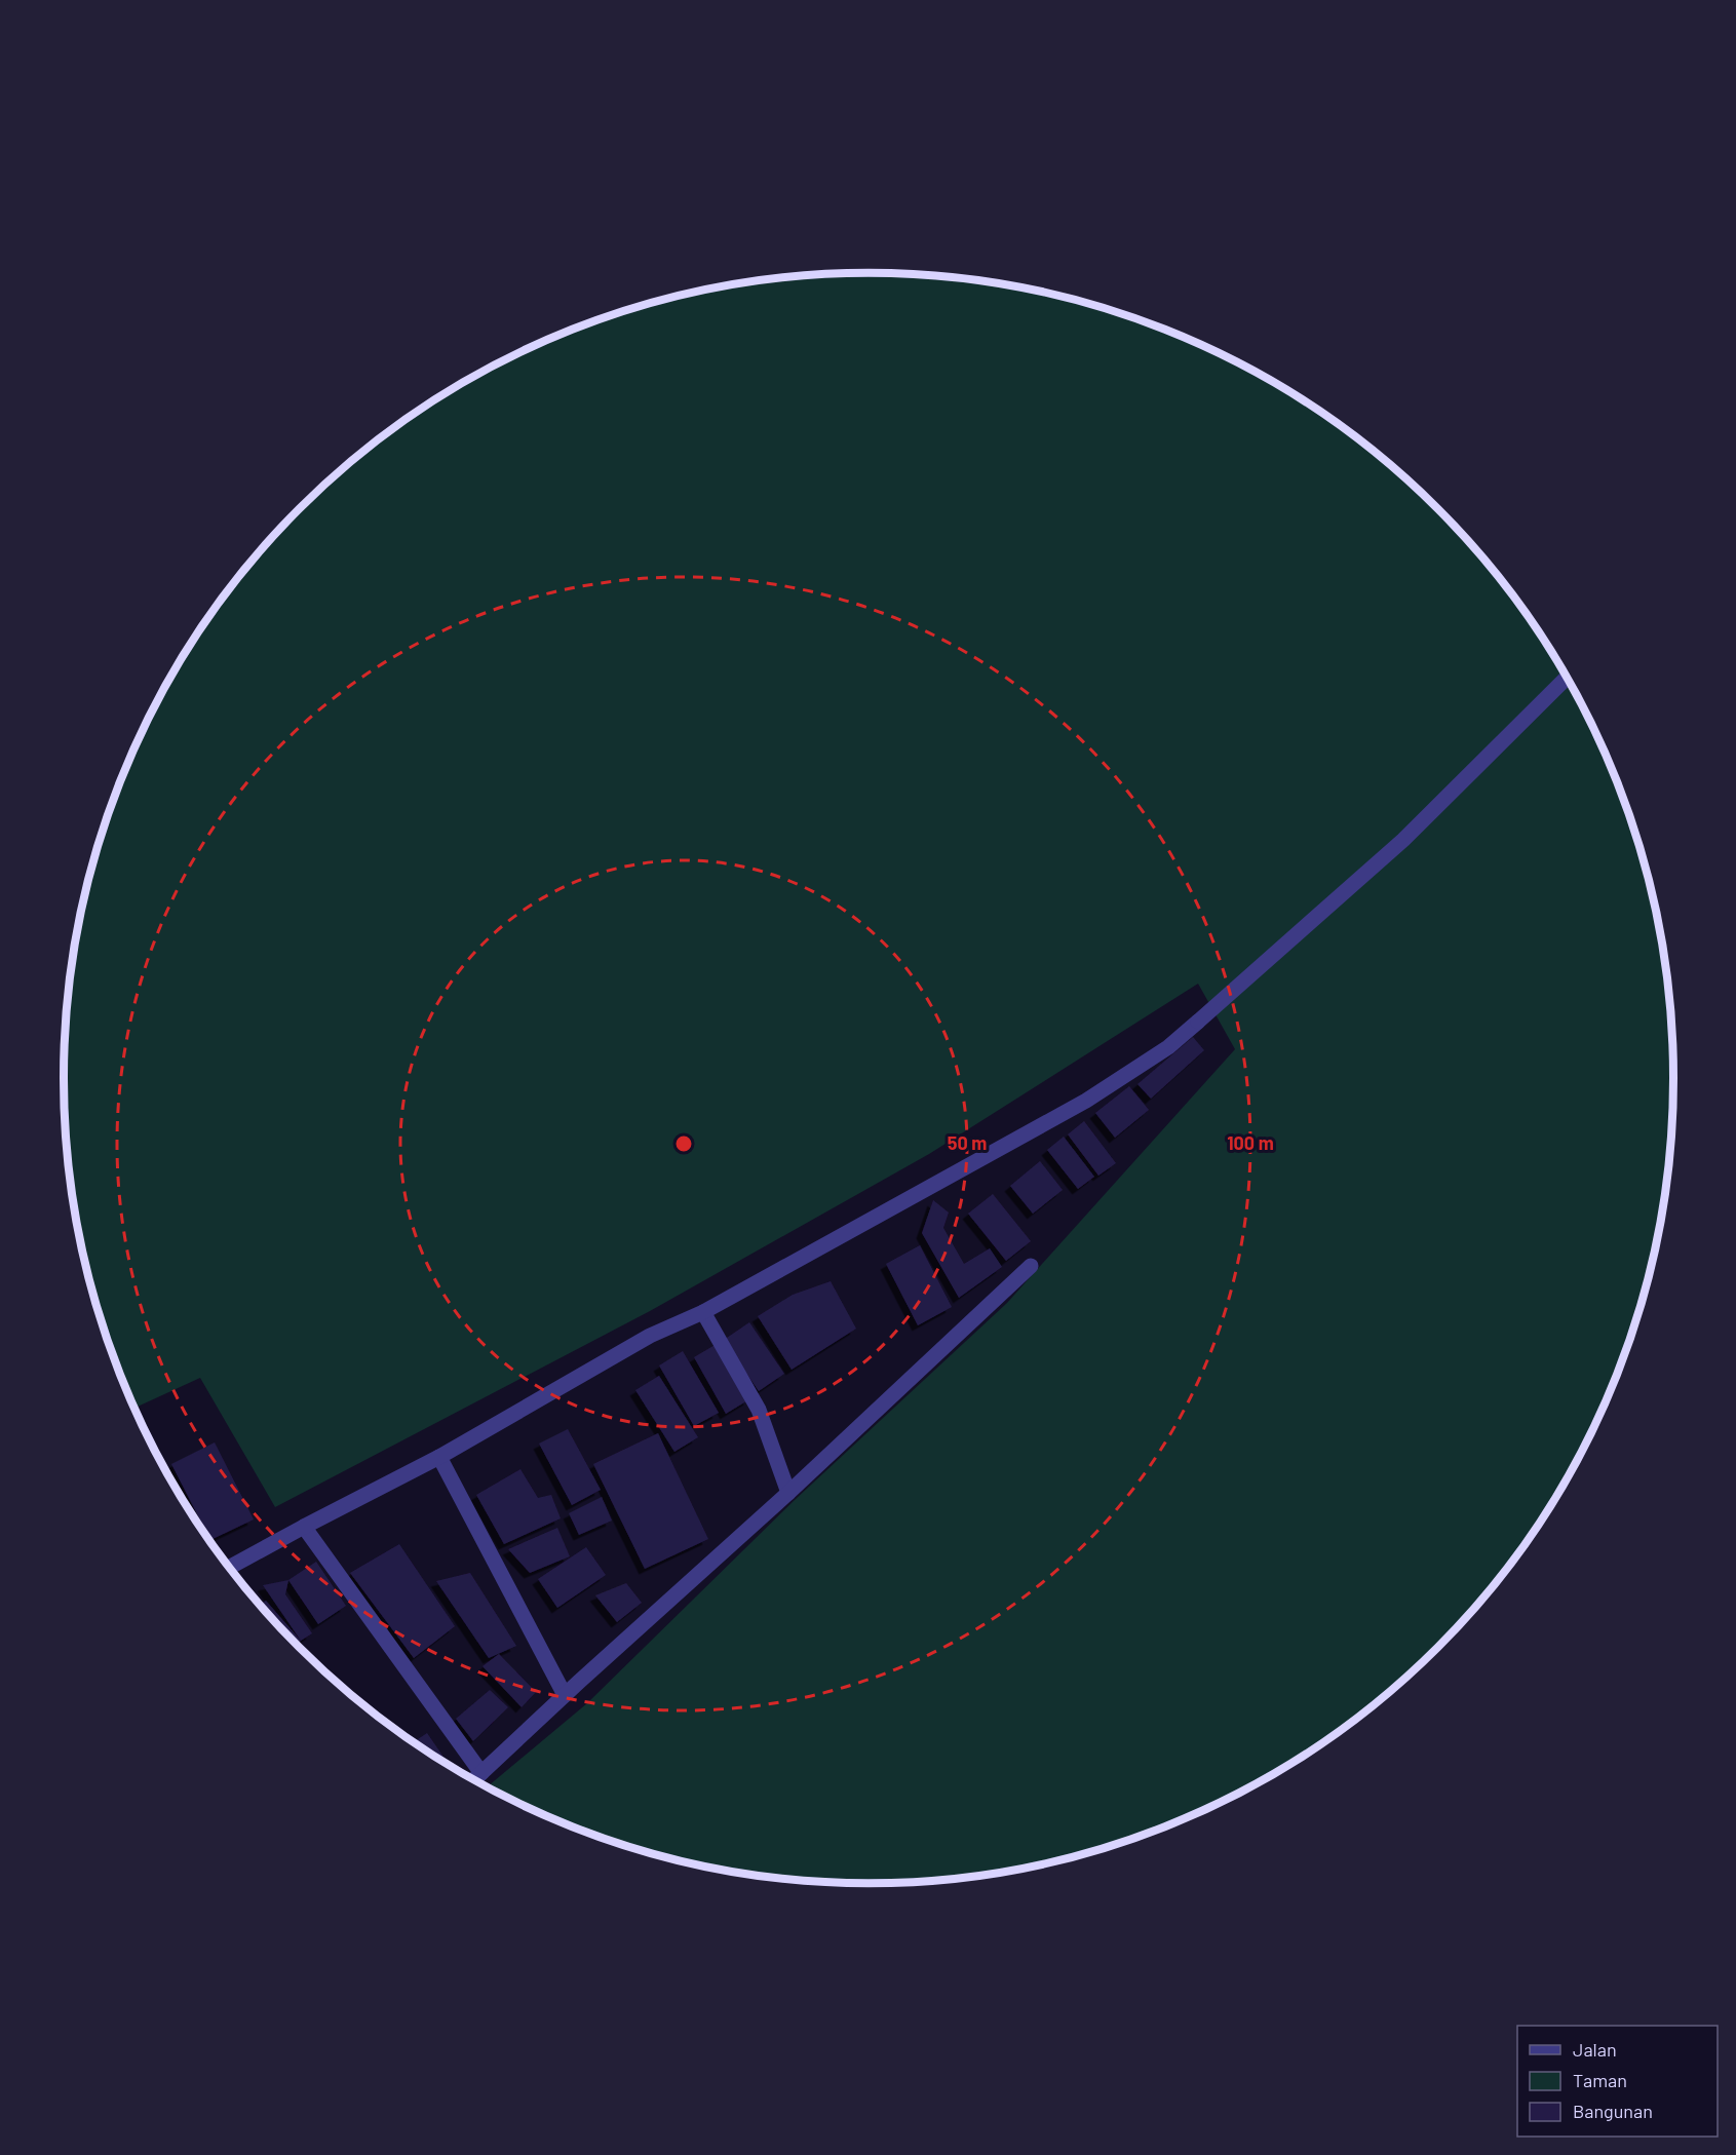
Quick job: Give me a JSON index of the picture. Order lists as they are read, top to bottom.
{
  "legend": ["Jalan", "Taman", "Bangunan"],
  "rings": ["50 m", "100 m"]
}
